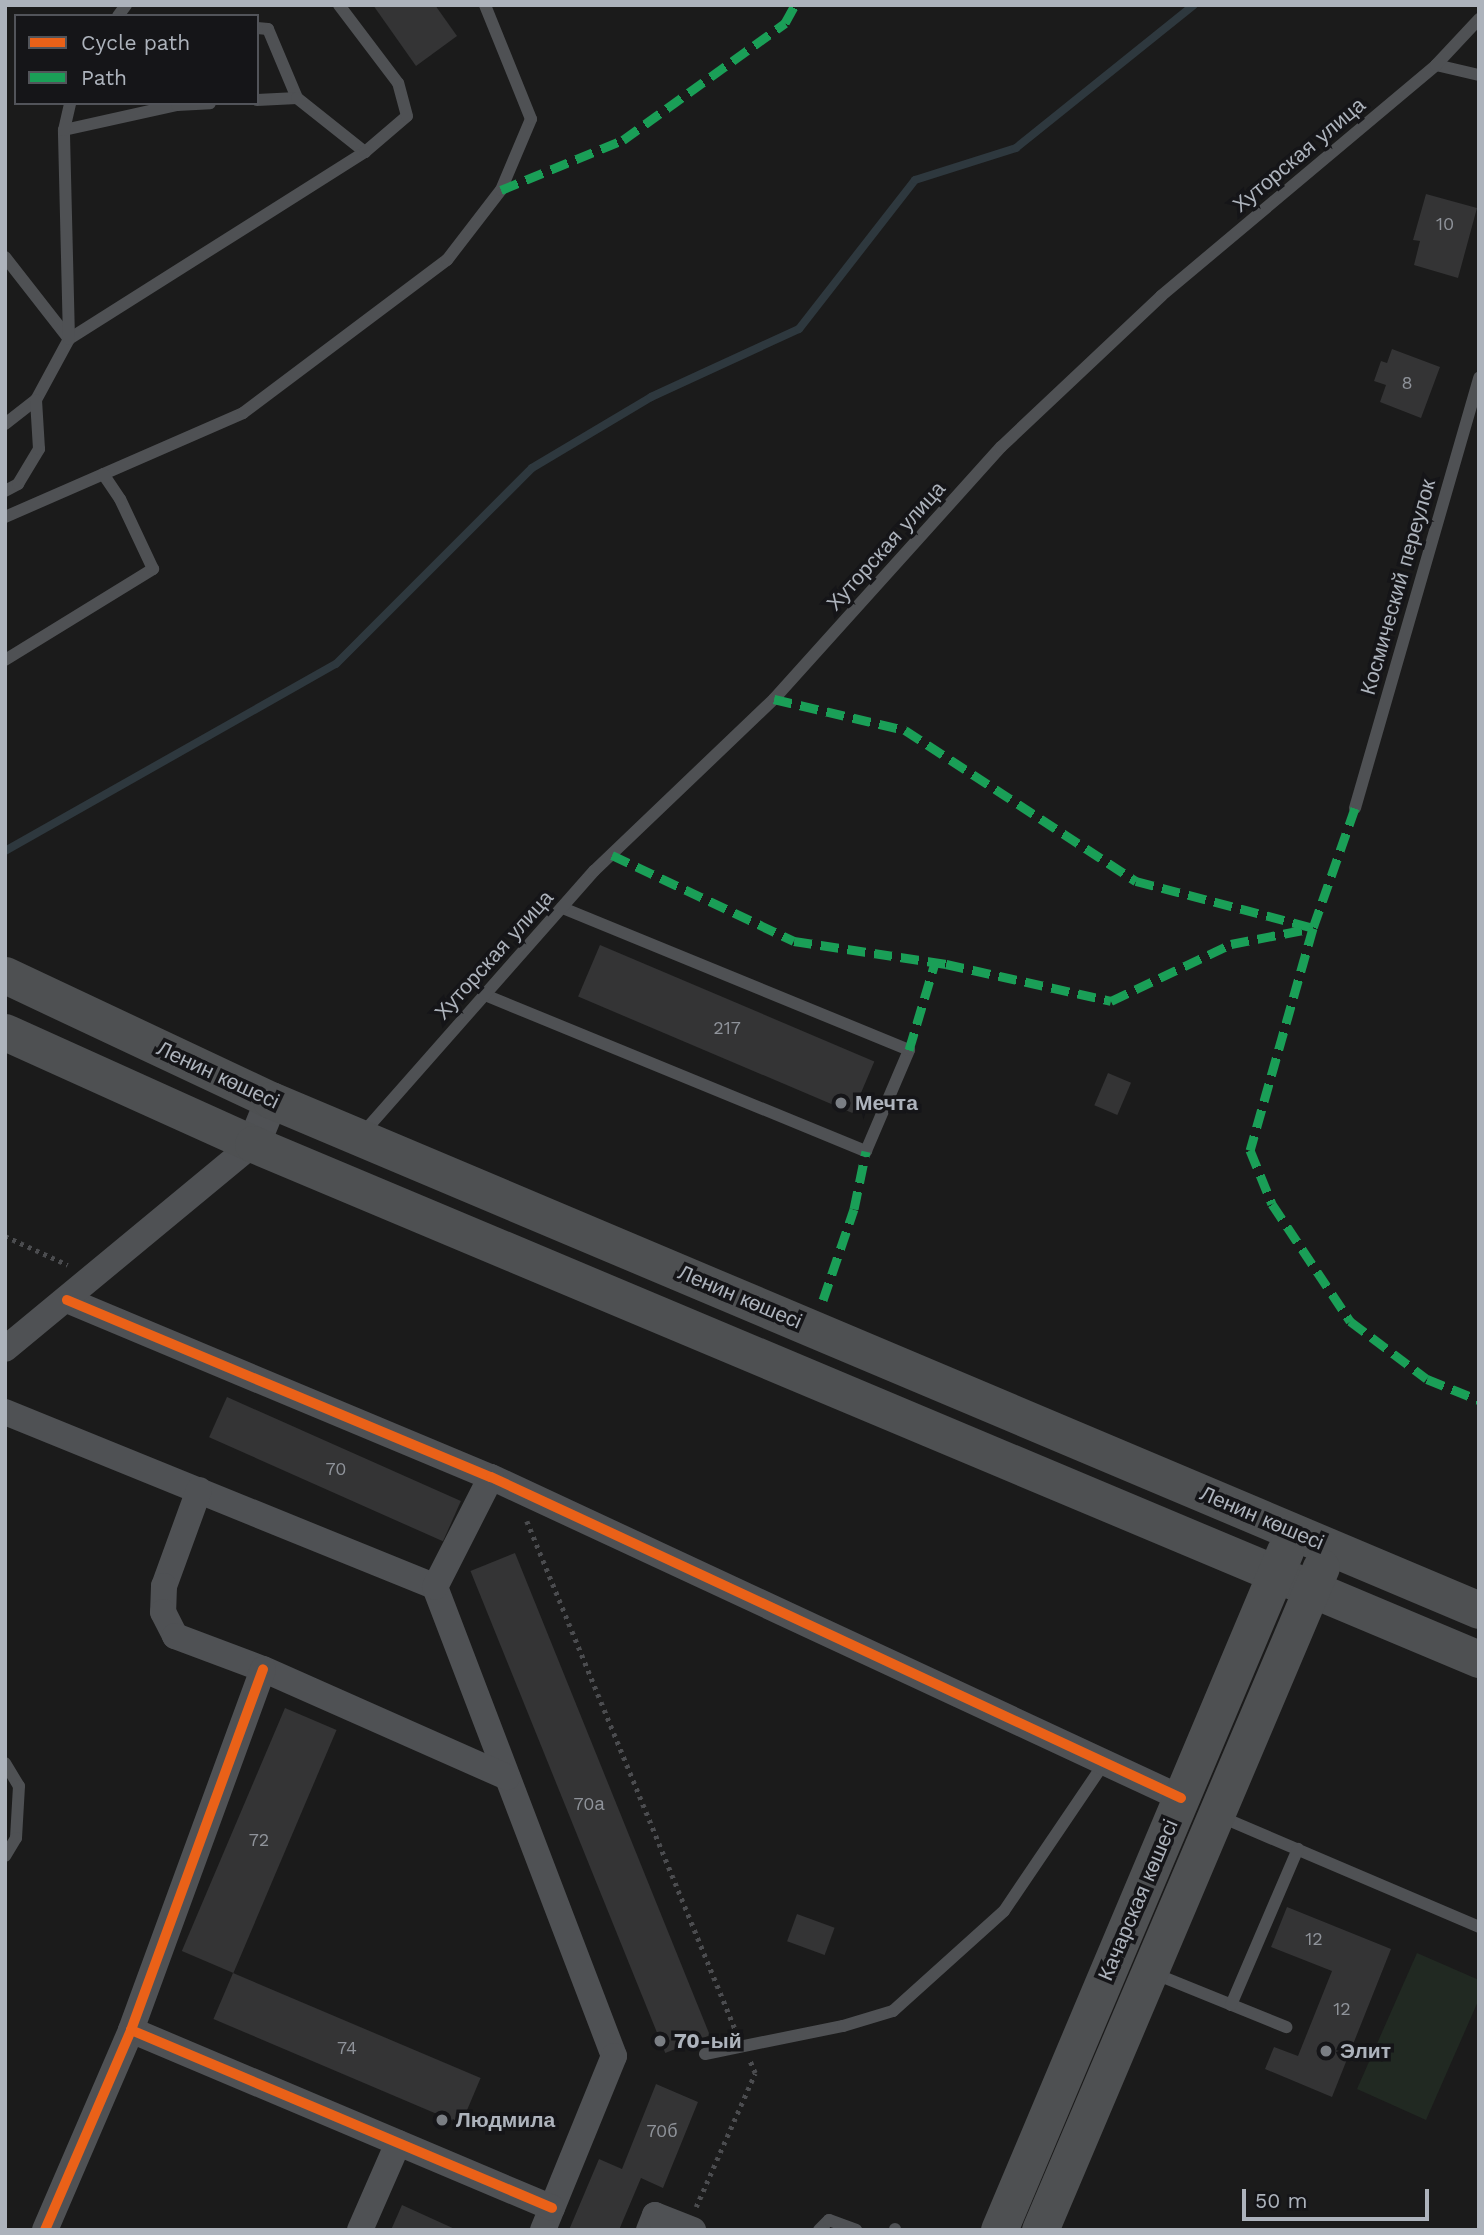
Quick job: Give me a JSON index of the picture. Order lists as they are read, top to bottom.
{
  "streets": {
    "main road": ["Ленин көшесі", "Качарская көшесі"],
    "lane": ["Хуторская улица", "Космический переулок"]
  },
  "crossings": [
    ["Хуторская улица", "Ленин көшесі"],
    ["Ленин көшесі", "Качарская көшесі"]
  ],
  "places": [
    "Мечта",
    "70-ый",
    "Элит",
    "Людмила"
  ],
  "house_numbers": [
    "10",
    "8",
    "217",
    "70",
    "70а",
    "72",
    "12",
    "12",
    "74",
    "70б"
  ],
  "legend": ["Cycle path", "Path"],
  "scale_bar": "50 m"
}
